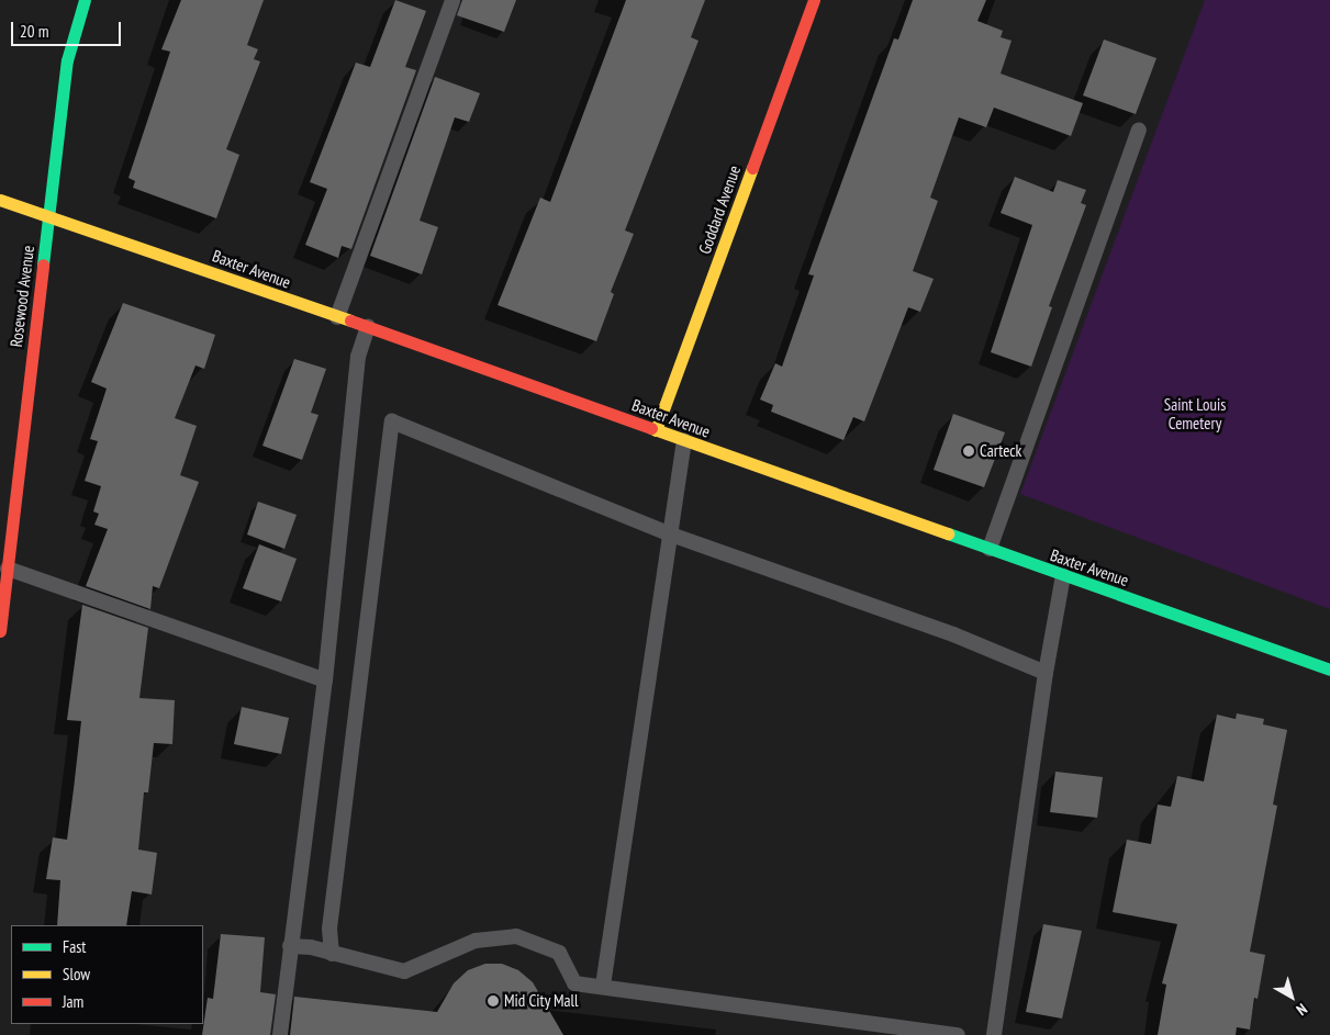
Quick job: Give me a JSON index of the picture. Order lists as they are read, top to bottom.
{
  "streets": {
    "main road": ["Goddard Avenue", "Baxter Avenue", "Rosewood Avenue"]
  },
  "crossings": [
    ["Goddard Avenue", "Baxter Avenue"],
    ["Baxter Avenue", "Rosewood Avenue"]
  ],
  "parks": ["Saint Louis Cemetery"],
  "places": ["Carteck", "Mid City Mall"],
  "legend": ["Fast", "Slow", "Jam"],
  "scale_bar": "20 m",
  "north": "bottom right"
}
